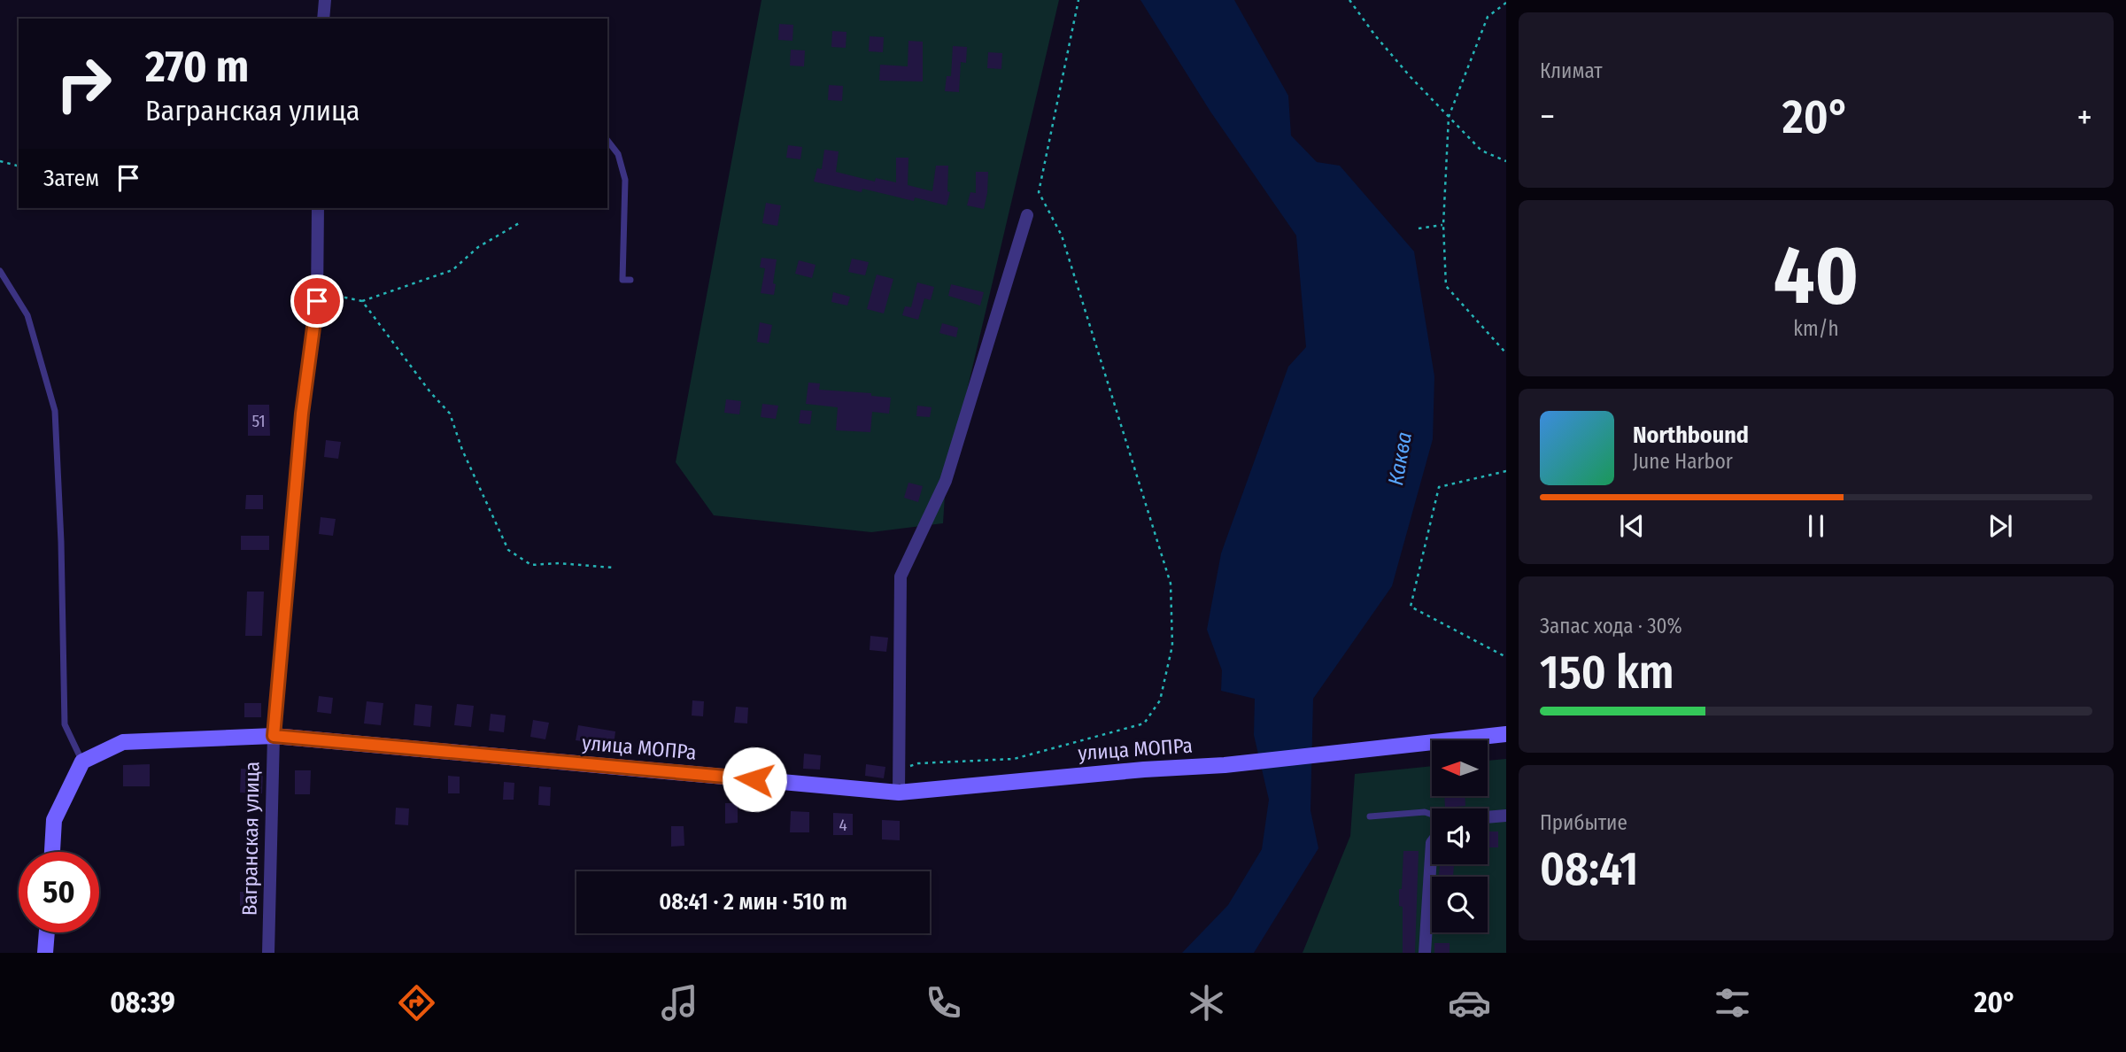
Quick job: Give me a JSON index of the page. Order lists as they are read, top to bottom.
{
  "streets": {
    "main road": ["улица МОПРа"],
    "street": ["Вагранская улица"]
  },
  "crossings": [
    ["улица МОПРа", "Вагранская улица"]
  ],
  "water": ["Каква"],
  "house_numbers": ["51", "4"],
  "north": "left",
  "page": {
    "tile": [
      "Климат",
      ["40", "km/h"],
      ["Запас хода · 30%", "150 km"],
      ["Прибытие", "08:41"]
    ],
    "turn": ["270 m", "Вагранская улица"],
    "heat": ["−", "20°", "+"],
    "then": "Затем",
    "song": ["Northbound", "June Harbor"],
    "limit": "50",
    "trip": "08:41 · 2 мин · 510 m",
    "tabs": ["08:39", "20°"]
  }
}
